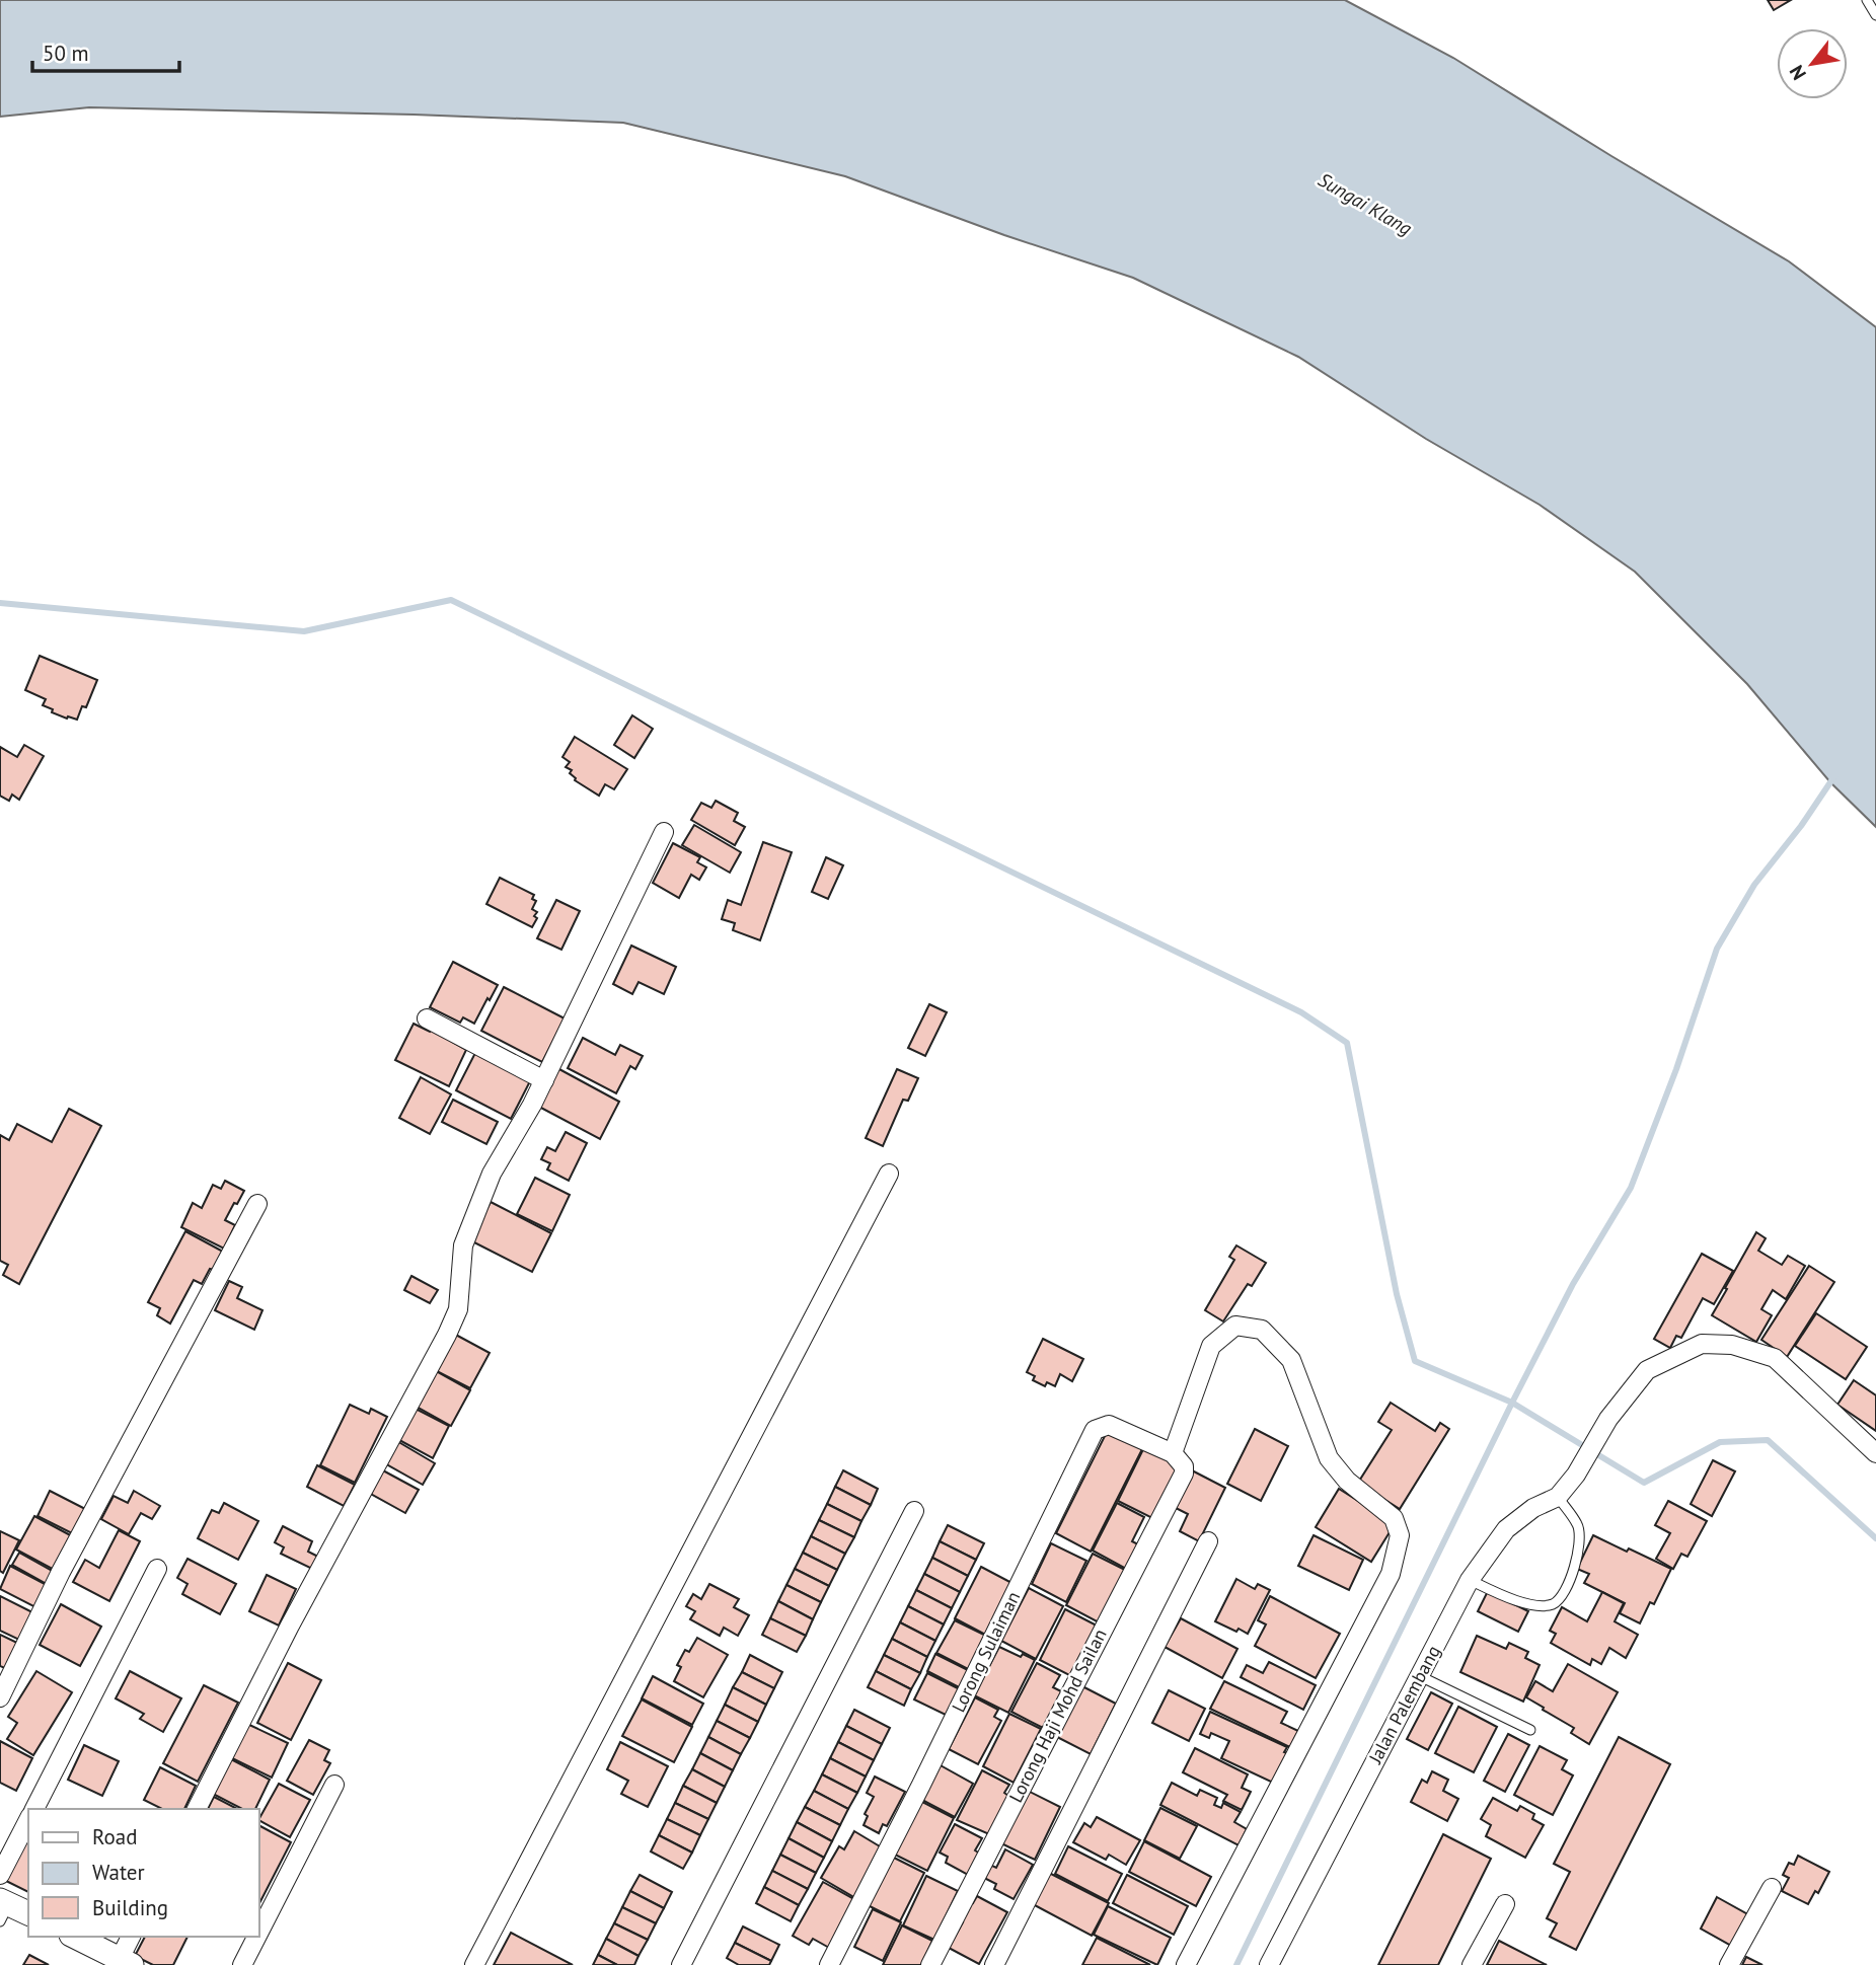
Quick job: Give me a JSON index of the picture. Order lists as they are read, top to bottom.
{
  "streets": {
    "street": ["Lorong Sulaiman", "Jalan Palembang", "Lorong Haji Mohd Sailan"]
  },
  "crossings": [
    ["Lorong Sulaiman", "Lorong Haji Mohd Sailan"]
  ],
  "water": ["Sungai Klang"],
  "legend": ["Road", "Water", "Building"],
  "scale_bar": "50 m",
  "north": "bottom left"
}
